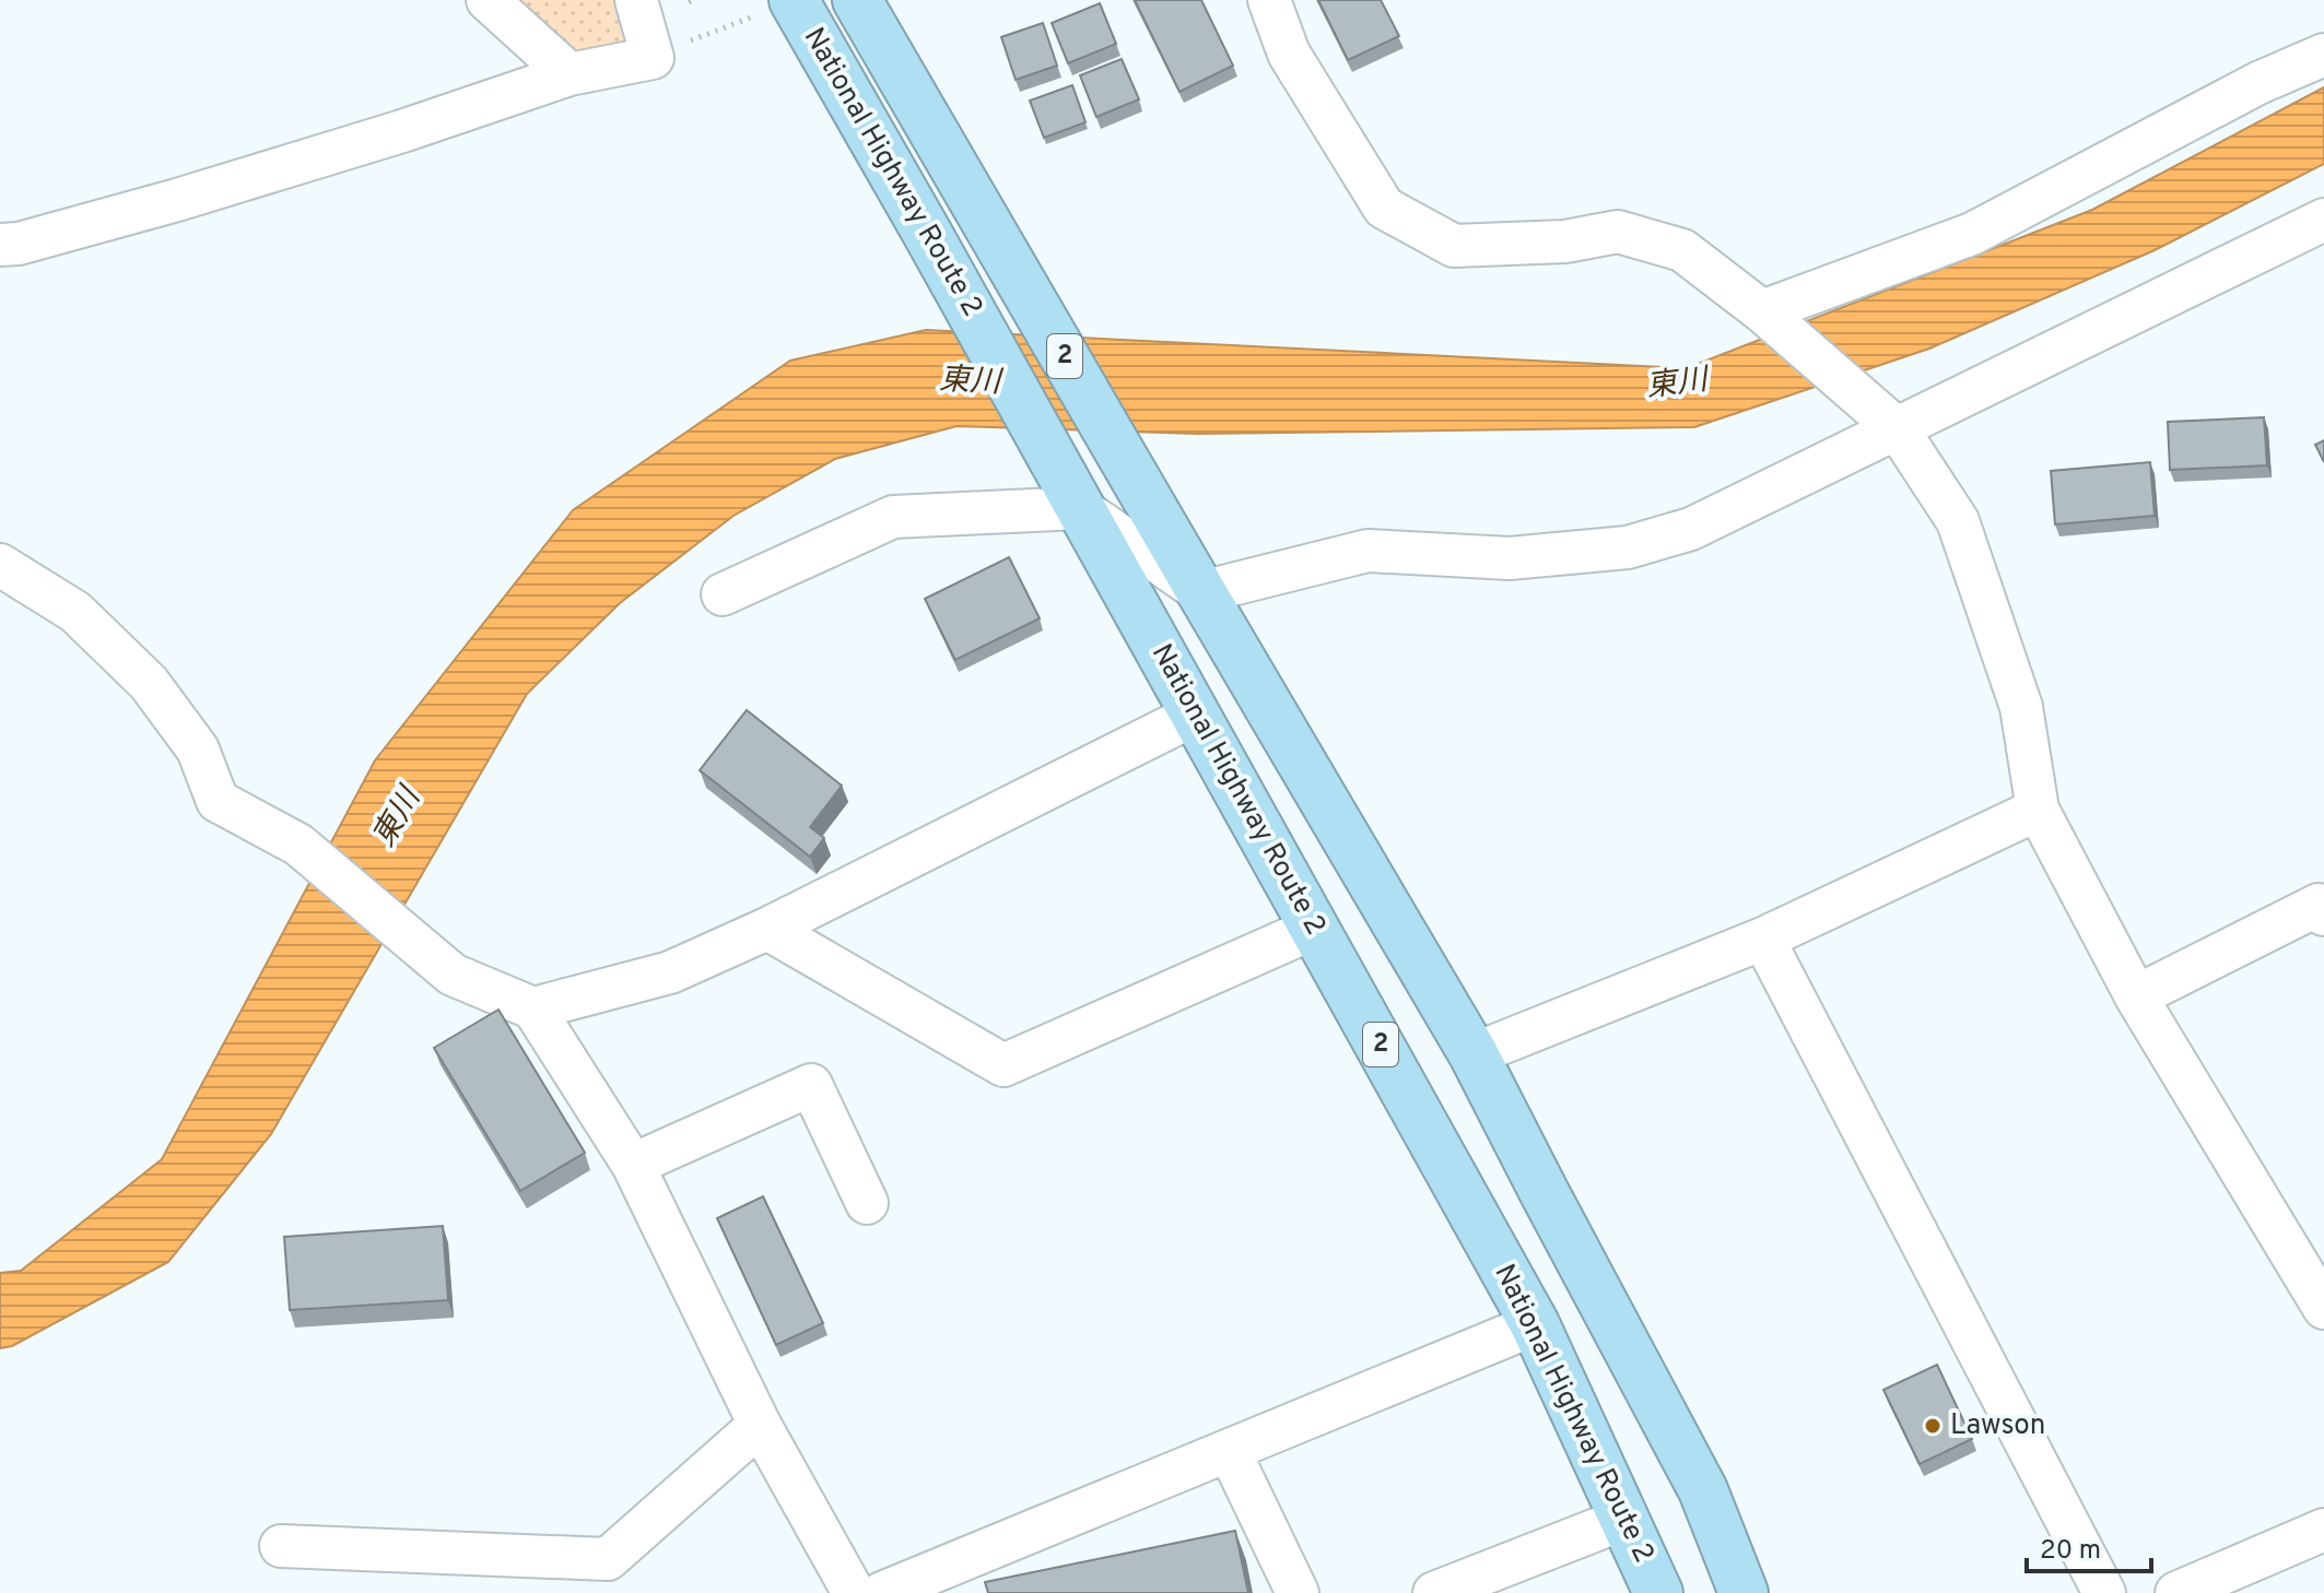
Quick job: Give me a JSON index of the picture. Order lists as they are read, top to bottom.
{
  "streets": {
    "highway": ["National Highway Route 2", "2"]
  },
  "crossings": [
    ["National Highway Route 2", "2"]
  ],
  "water": ["東川"],
  "places": ["Lawson"],
  "scale_bar": "20 m"
}
